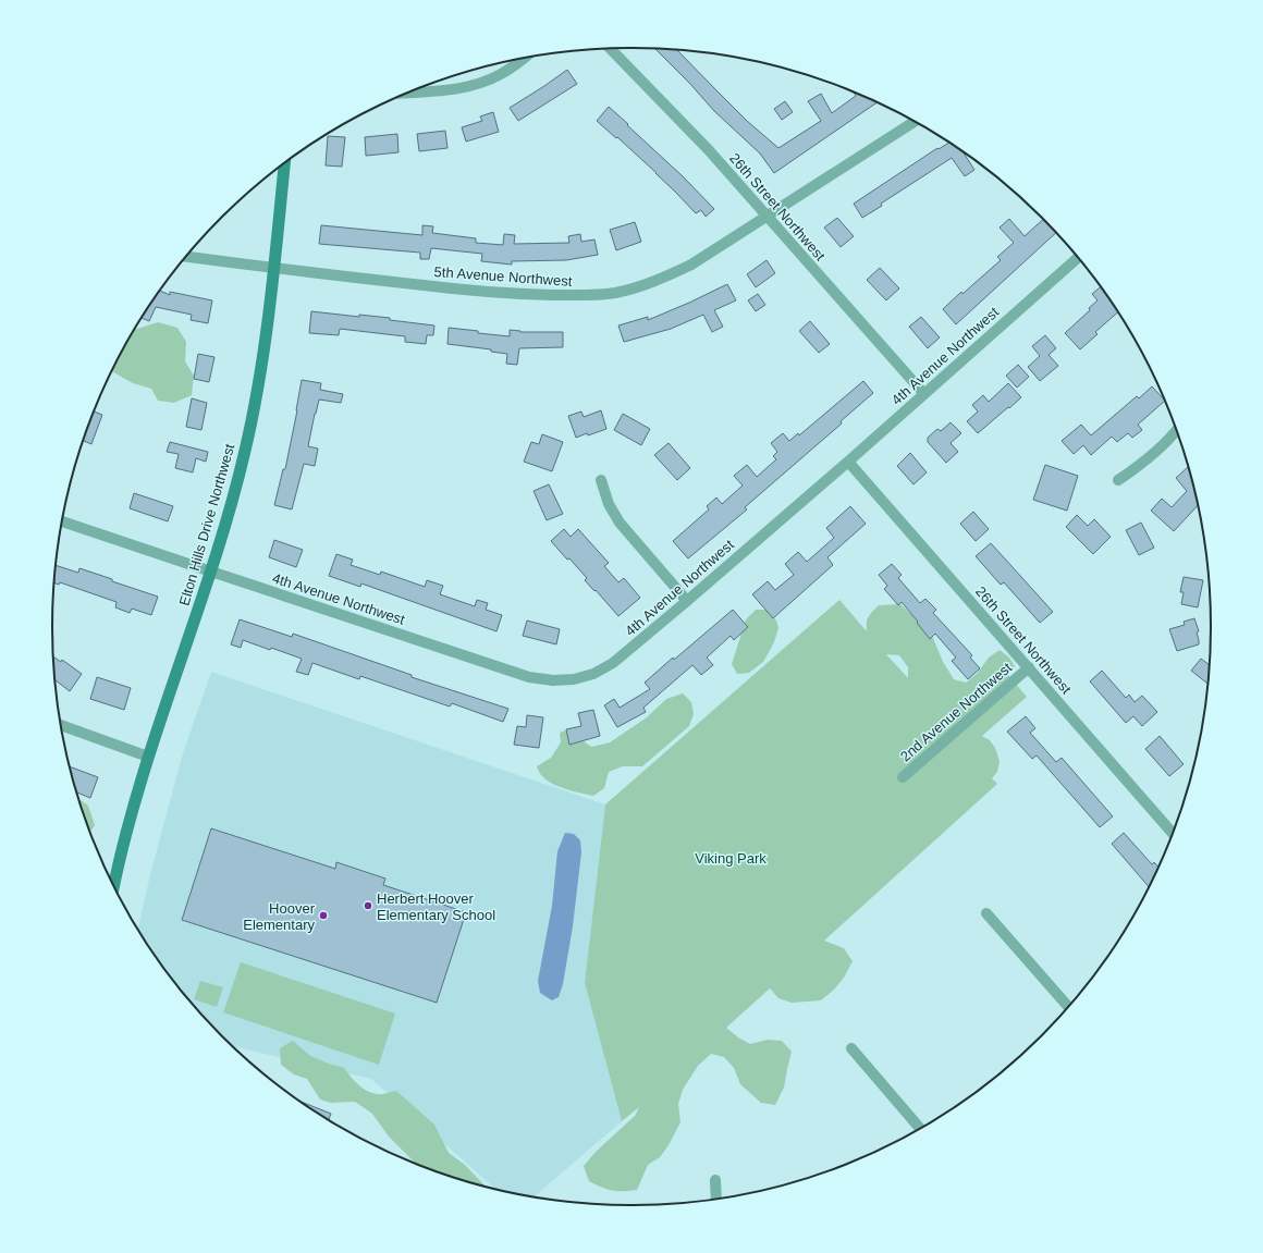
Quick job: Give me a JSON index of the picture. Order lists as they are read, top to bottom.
{
  "streets": {
    "main road": ["Elton Hills Drive Northwest"],
    "street": [
      "26th Street Northwest",
      "5th Avenue Northwest",
      "4th Avenue Northwest",
      "2nd Avenue Northwest"
    ]
  },
  "crossings": [
    ["26th Street Northwest", "5th Avenue Northwest"],
    ["26th Street Northwest", "4th Avenue Northwest"],
    ["26th Street Northwest", "2nd Avenue Northwest"],
    ["5th Avenue Northwest", "Elton Hills Drive Northwest"],
    ["4th Avenue Northwest", "Elton Hills Drive Northwest"]
  ],
  "parks": ["Viking Park"],
  "places": ["Herbert Hoover Elementary School", "Hoover Elementary"]
}
